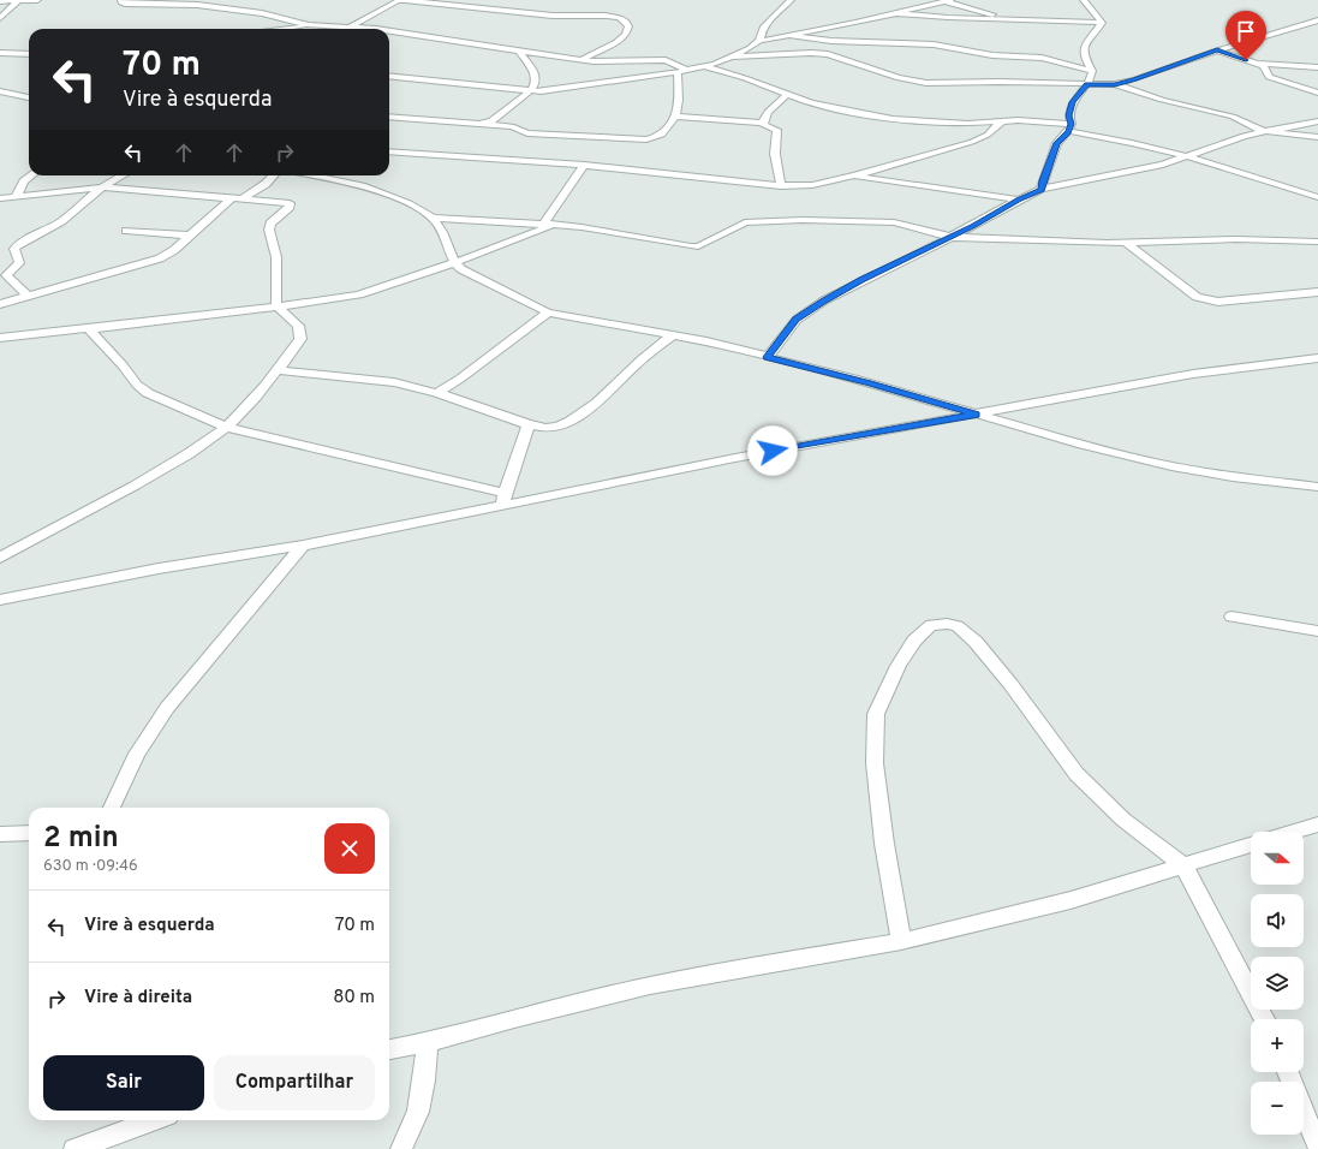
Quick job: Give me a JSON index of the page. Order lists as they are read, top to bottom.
{
  "north": "right",
  "page": {
    "turn": ["70 m", "Vire à esquerda"],
    "heading": ["2 min", "630 m · 09:46"],
    "map_buttons": ["+", "−"],
    "list": [
      {
        "name": "Vire à esquerda",
        "value": "70 m"
      },
      {
        "name": "Vire à direita",
        "value": "80 m"
      }
    ],
    "buttons": ["Sair", "Compartilhar"]
  }
}
